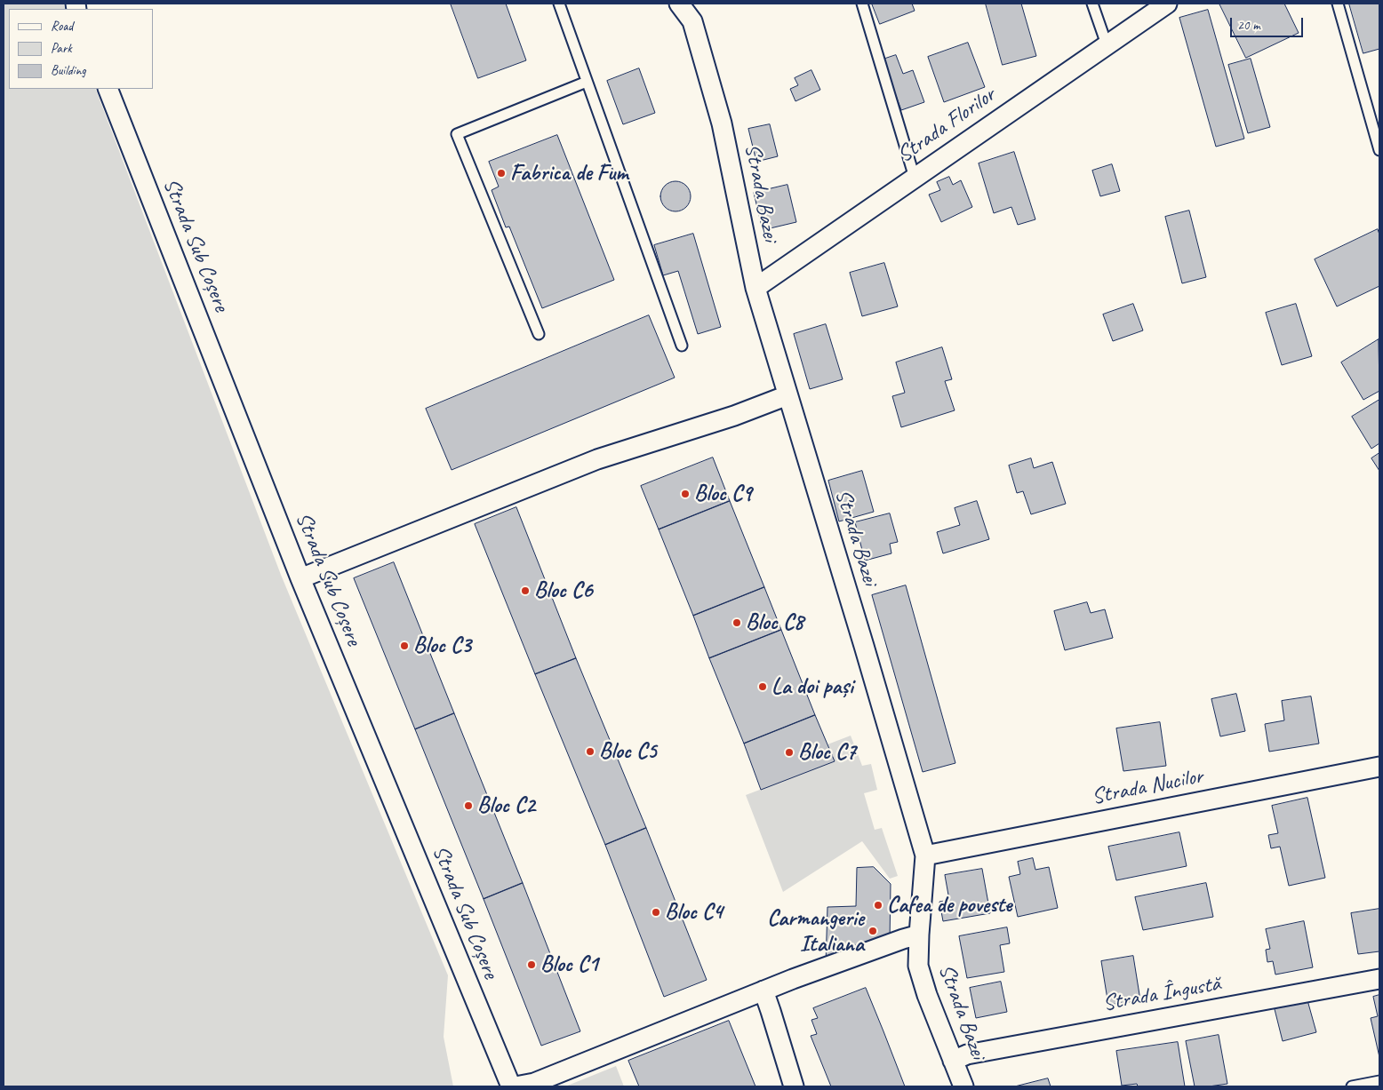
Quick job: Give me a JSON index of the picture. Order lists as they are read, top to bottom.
{
  "streets": {
    "street": [
      "Strada Florilor",
      "Strada Bazei",
      "Strada Sub Coșere",
      "Strada Nucilor",
      "Strada Îngustă"
    ]
  },
  "crossings": [
    ["Strada Florilor", "Strada Bazei"],
    ["Strada Bazei", "Strada Nucilor"],
    ["Strada Bazei", "Strada Îngustă"]
  ],
  "places": [
    "Fabrica de Fum",
    "Bloc C9",
    "Bloc C6",
    "Bloc C8",
    "Bloc C3",
    "La doi pași",
    "Bloc C5",
    "Bloc C7",
    "Bloc C2",
    "Cafea de poveste",
    "Bloc C4",
    "Carmangerie Italiana",
    "Bloc C1"
  ],
  "legend": ["Road", "Park", "Building"],
  "scale_bar": "20 m"
}
